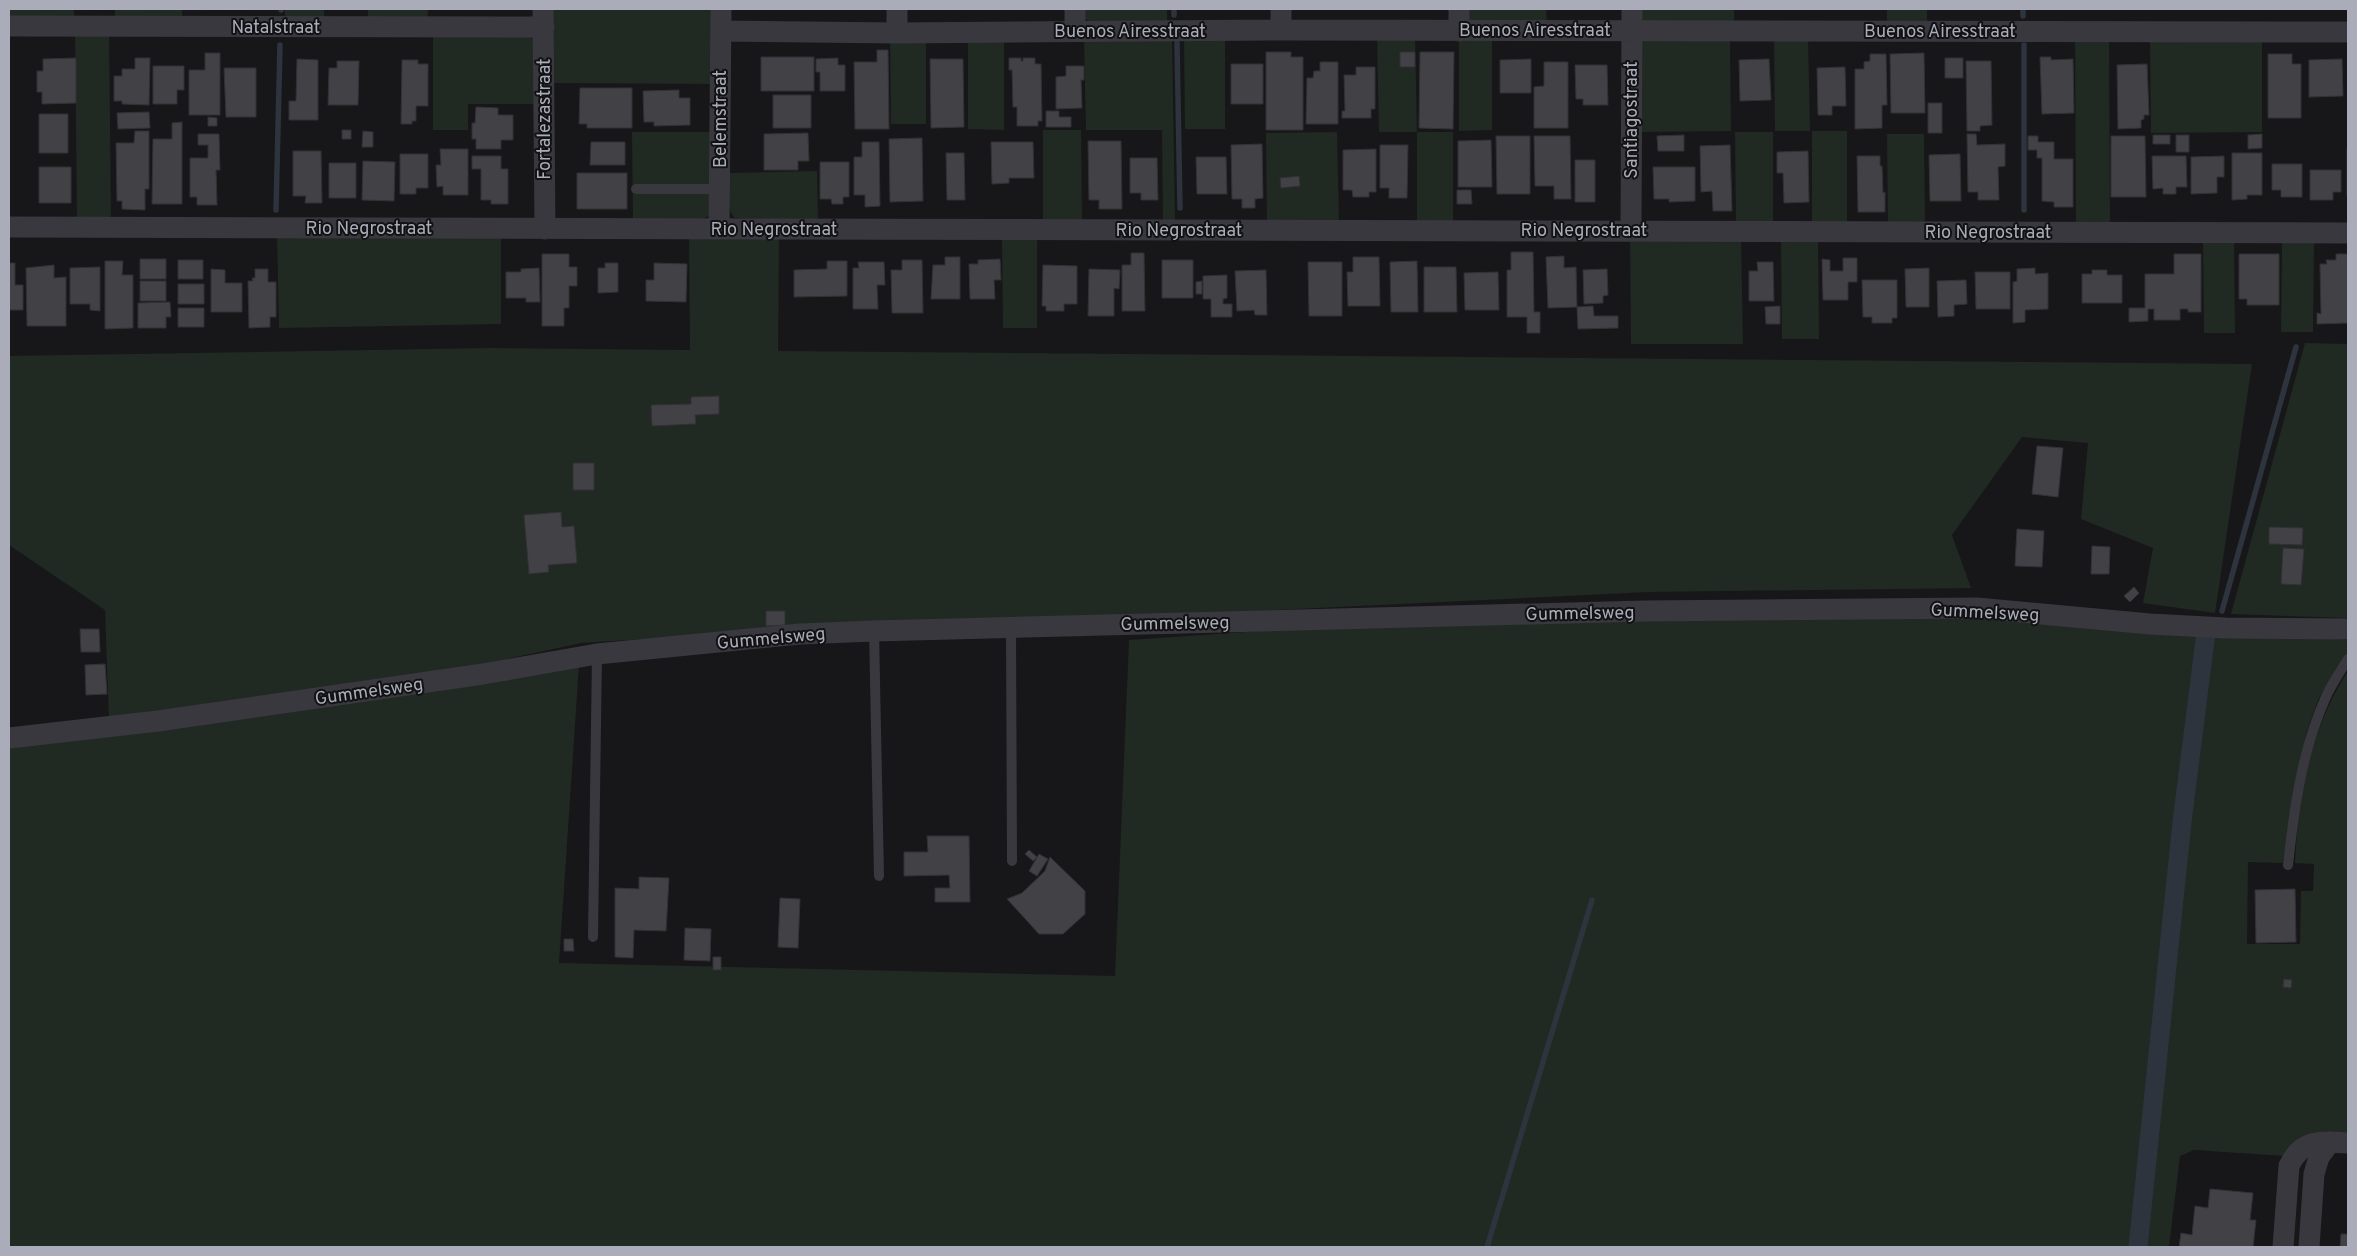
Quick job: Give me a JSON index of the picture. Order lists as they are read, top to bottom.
{
  "streets": {
    "street": [
      "Natalstraat",
      "Buenos Airesstraat",
      "Fortalezastraat",
      "Belemstraat",
      "Santiagostraat",
      "Rio Negrostraat",
      "Gummelsweg"
    ]
  },
  "crossings": [
    ["Natalstraat", "Fortalezastraat"],
    ["Buenos Airesstraat", "Belemstraat"],
    ["Buenos Airesstraat", "Santiagostraat"],
    ["Fortalezastraat", "Rio Negrostraat"],
    ["Belemstraat", "Rio Negrostraat"],
    ["Santiagostraat", "Rio Negrostraat"]
  ]
}
